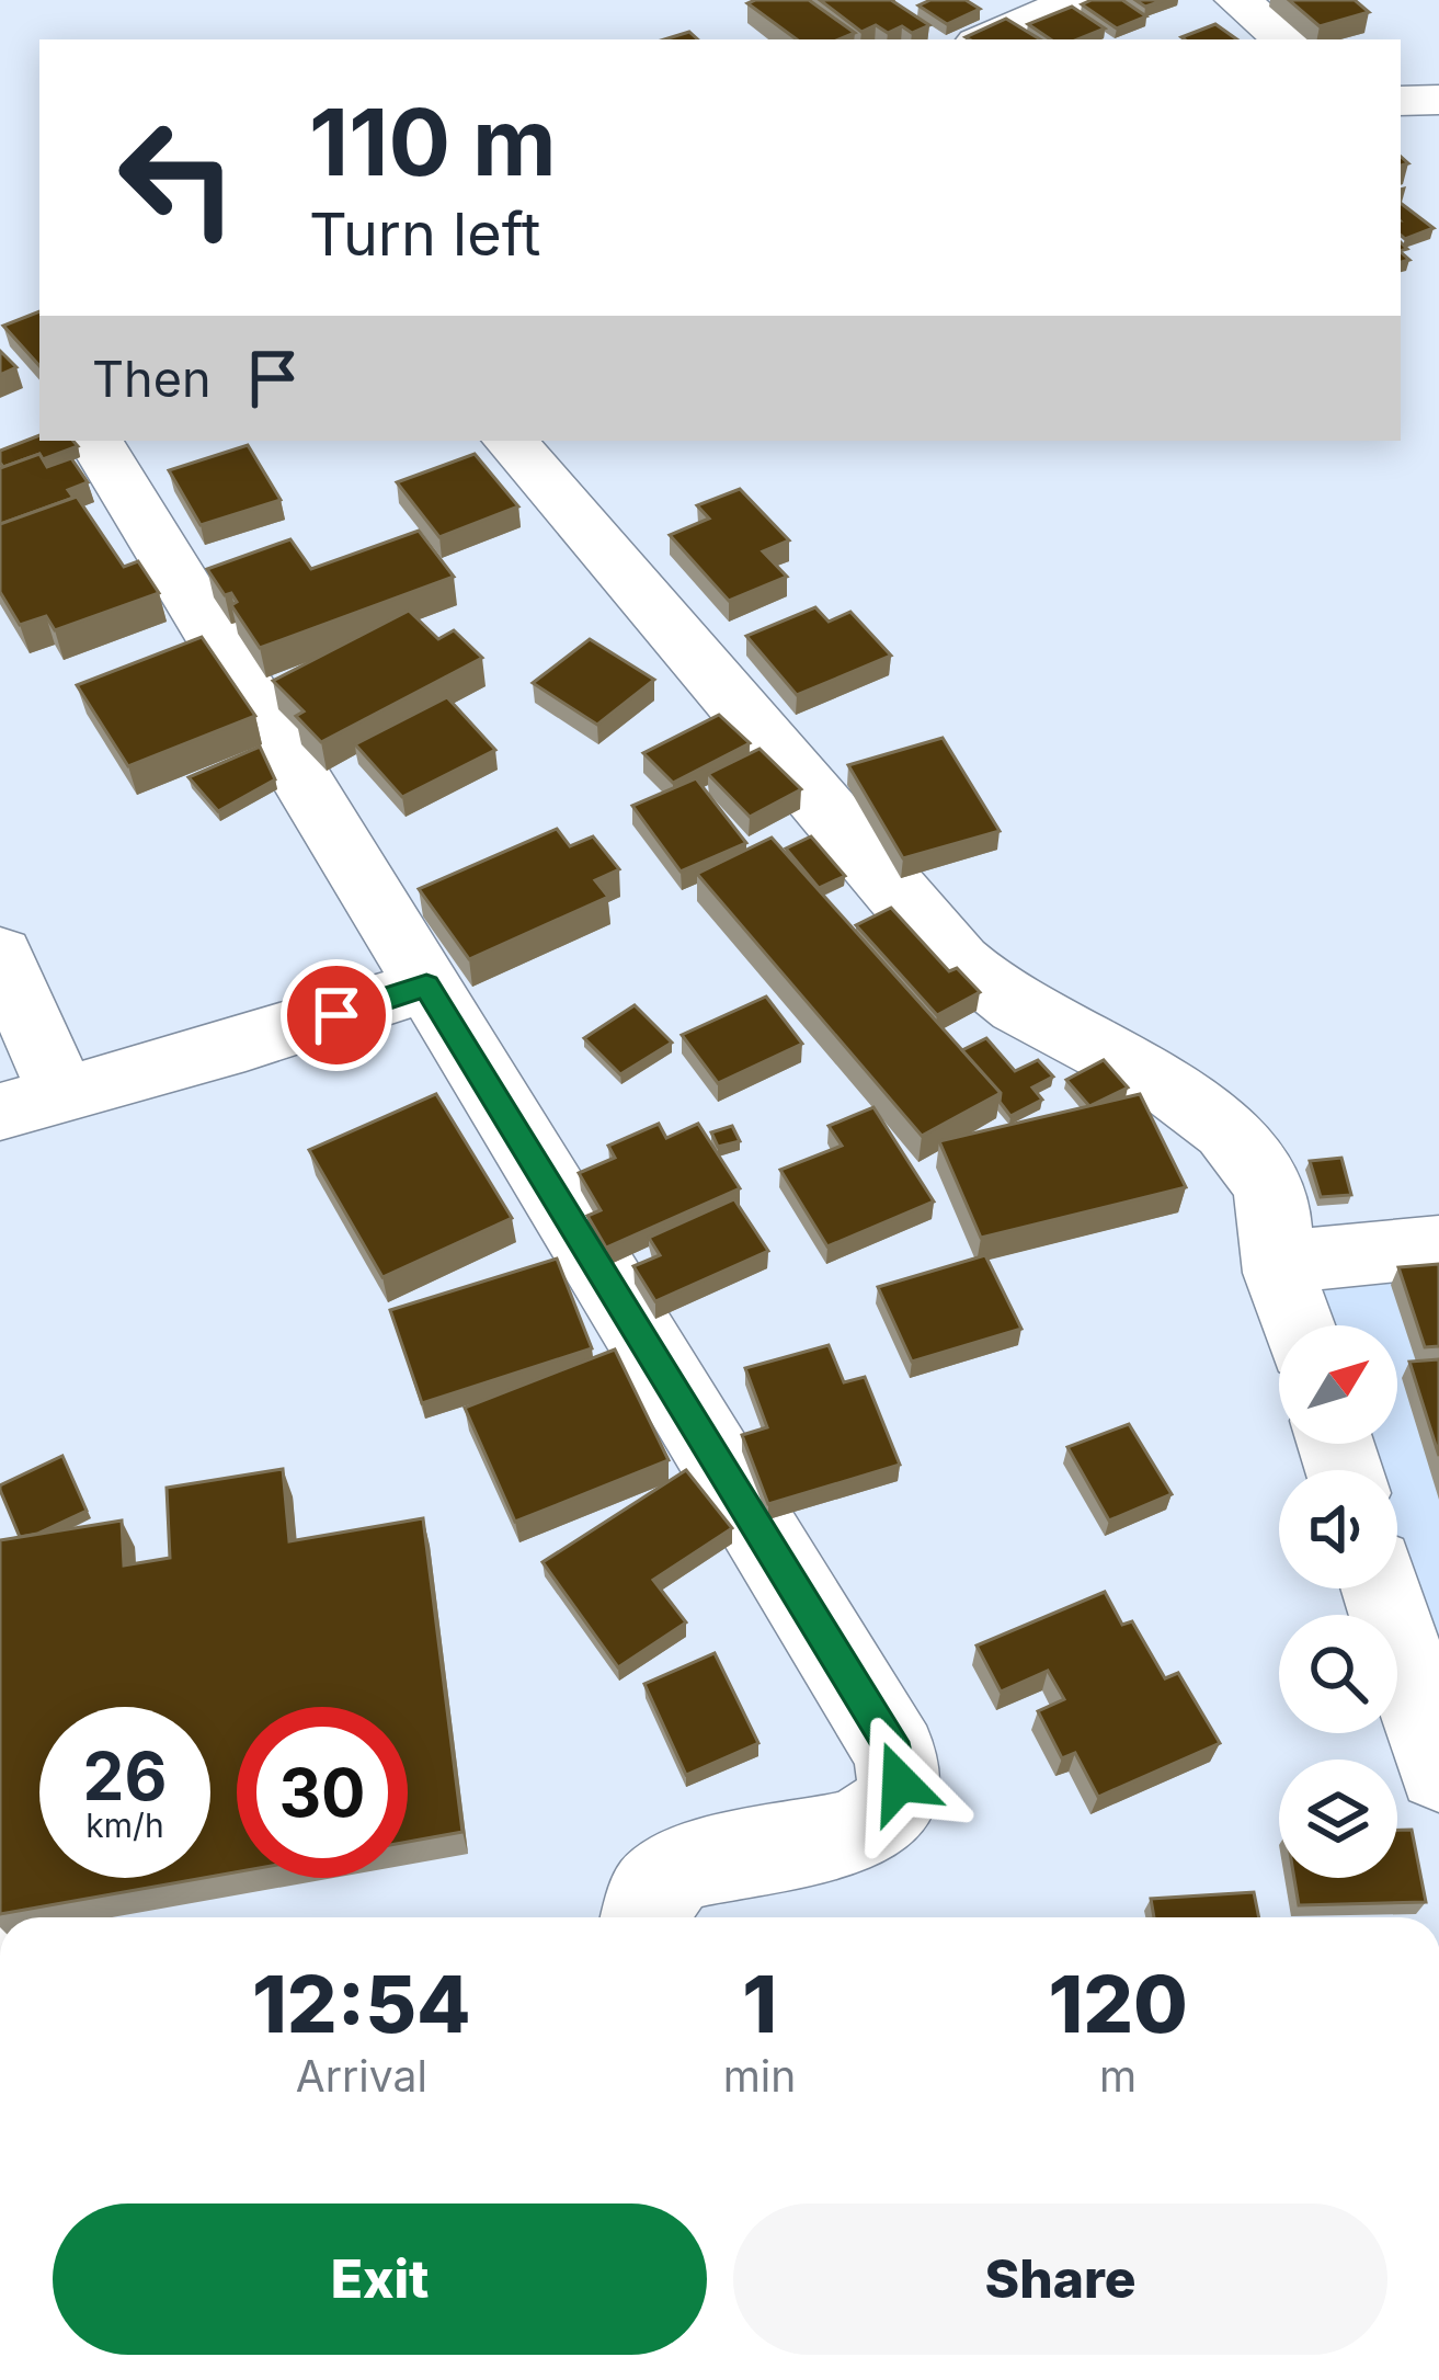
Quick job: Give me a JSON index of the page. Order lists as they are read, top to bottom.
{
  "north": "top right",
  "page": {
    "turn": ["110 m", "Turn left"],
    "then": "Then",
    "speed": "26 km/h",
    "limit": "30",
    "eta": [
      "12:54",
      "Arrival",
      "1",
      "min",
      "120",
      "m"
    ],
    "buttons": ["Exit", "Share"]
  }
}
